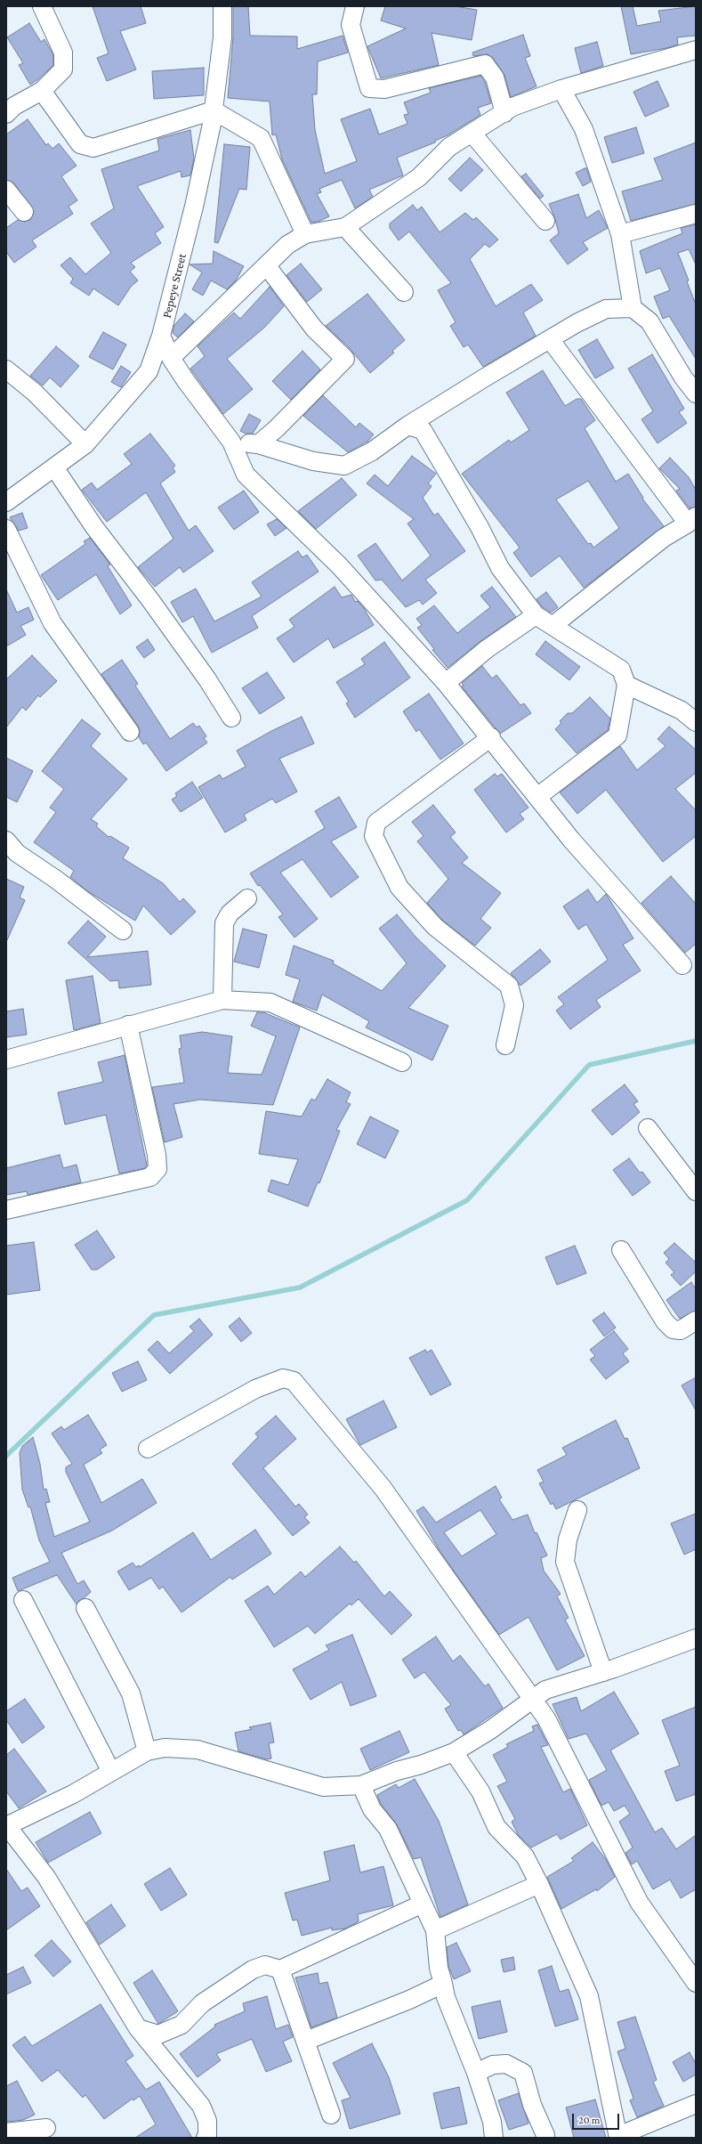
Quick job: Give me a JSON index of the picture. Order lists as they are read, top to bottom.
{
  "streets": {
    "street": ["Pepeye Street"]
  },
  "scale_bar": "20 m"
}
